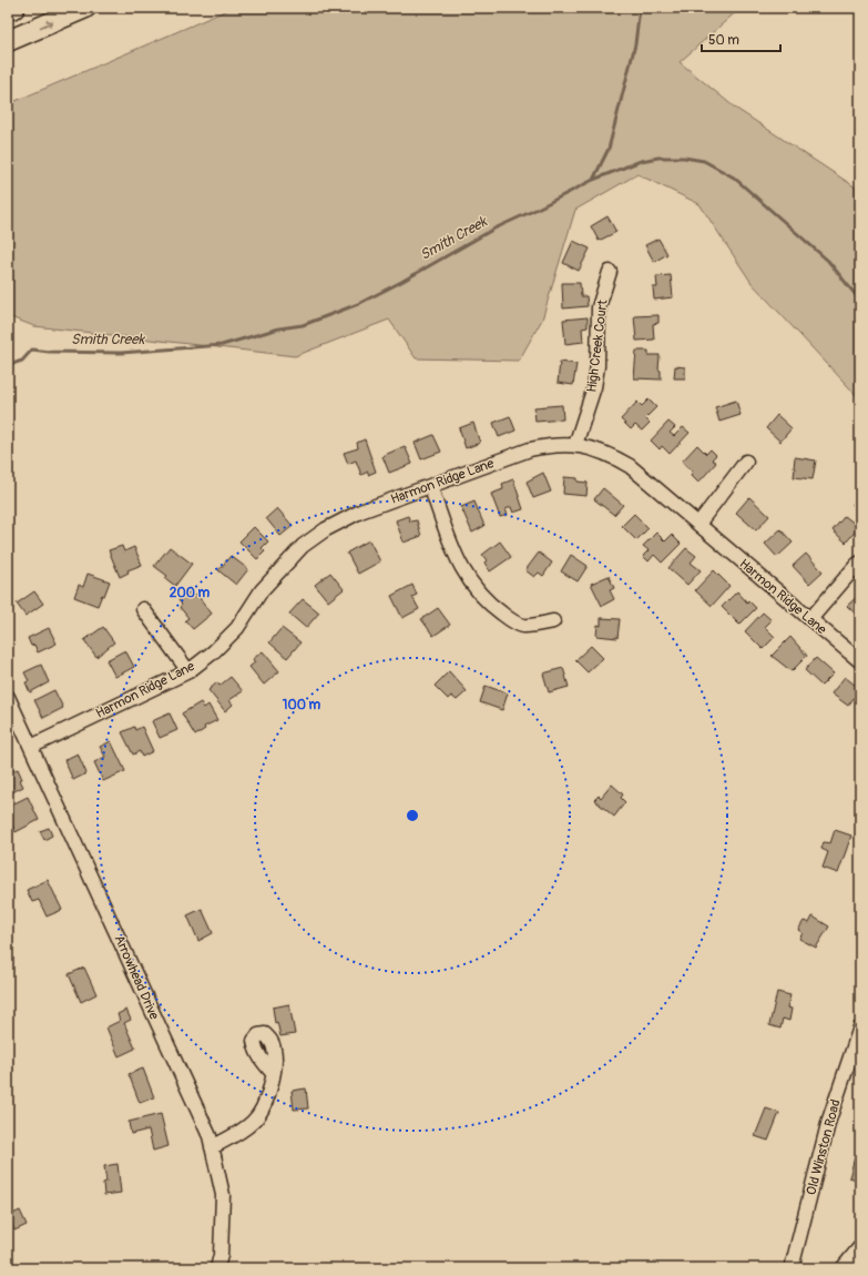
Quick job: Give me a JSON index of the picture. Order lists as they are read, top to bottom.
{
  "streets": {
    "street": [
      "High Creek Court",
      "Harmon Ridge Lane",
      "Arrowhead Drive",
      "Old Winston Road"
    ]
  },
  "crossings": [
    ["High Creek Court", "Harmon Ridge Lane"],
    ["Harmon Ridge Lane", "Arrowhead Drive"]
  ],
  "water": ["Smith Creek"],
  "scale_bar": "50 m",
  "rings": ["200 m", "100 m"]
}
